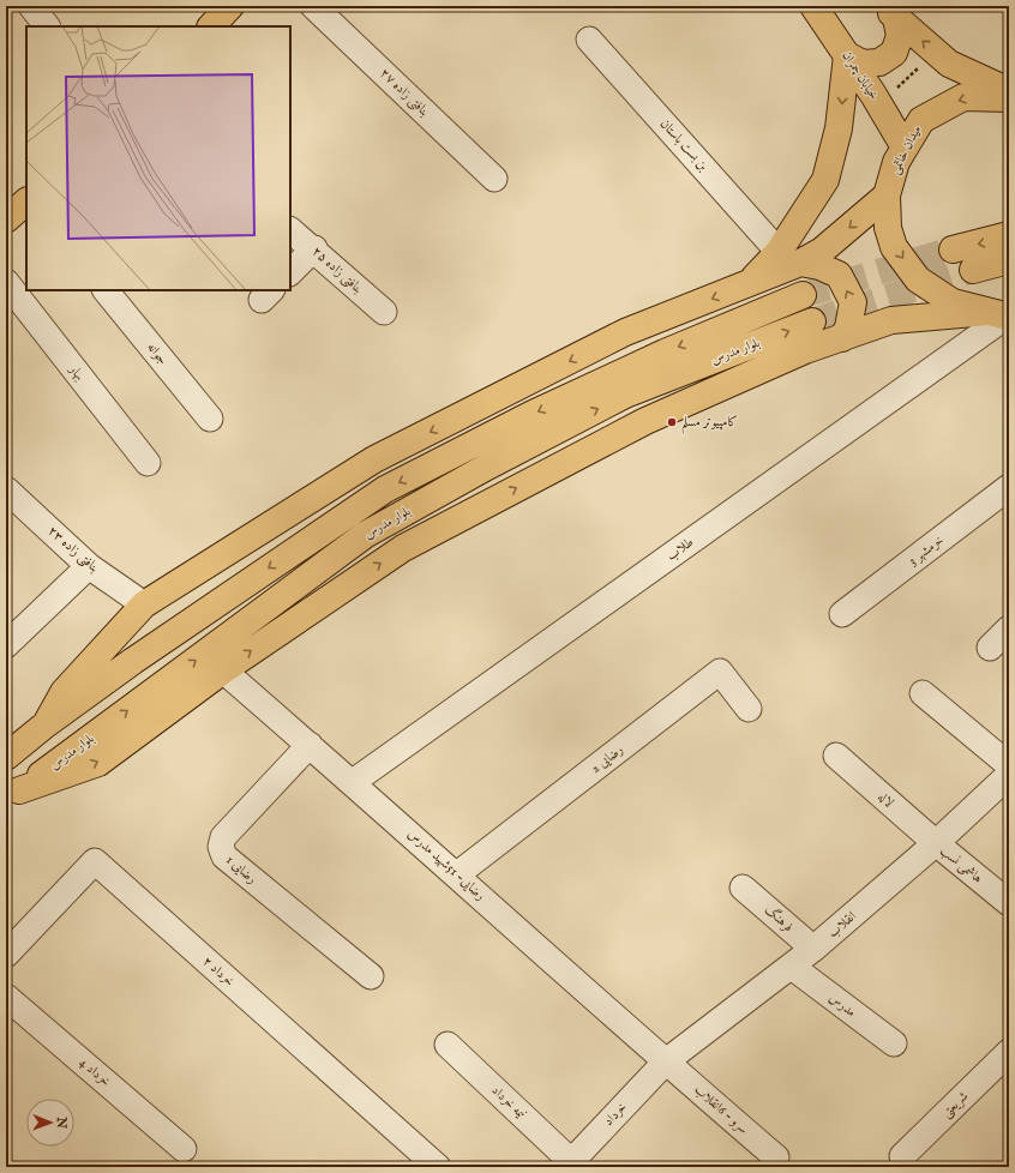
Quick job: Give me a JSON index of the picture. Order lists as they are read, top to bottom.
{
  "streets": {
    "main road": ["خیابان چمران", "میدان خاتمی", "بلوار مدرس"],
    "street": [
      "بنافتی زاده ۲۷",
      "بن بست باستان",
      "بنافتی زاده ۲۵",
      "جوانه",
      "بهار",
      "بنافتی زاده ۲۳",
      "طلاب",
      "خرمشهر 3",
      "رضایی 2",
      "لاله",
      "رضایی- 51شهید مدرس",
      "هاشمی نسب",
      "رضایی 1",
      "فرهنگ",
      "انقلاب",
      "خرداد ۲",
      "مدرس",
      "خرداد 4",
      "نیمه خرداد",
      "شریعتی",
      "سرو - 6انقلاب",
      "خرداد"
    ]
  },
  "crossings": [
    ["خیابان چمران", "میدان خاتمی"],
    ["میدان خاتمی", "طلاب"],
    ["طلاب", "رضایی- 51شهید مدرس"],
    ["رضایی 2", "رضایی- 51شهید مدرس"],
    ["لاله", "هاشمی نسب"],
    ["لاله", "انقلاب"],
    ["رضایی- 51شهید مدرس", "رضایی 1"],
    ["رضایی- 51شهید مدرس", "انقلاب"],
    ["رضایی- 51شهید مدرس", "سرو - 6انقلاب"],
    ["رضایی- 51شهید مدرس", "خرداد"],
    ["هاشمی نسب", "انقلاب"],
    ["فرهنگ", "انقلاب"],
    ["انقلاب", "مدرس"],
    ["انقلاب", "سرو - 6انقلاب"],
    ["انقلاب", "خرداد"],
    ["نیمه خرداد", "خرداد"],
    ["سرو - 6انقلاب", "خرداد"]
  ],
  "places": ["کامپیوتر مسلم"],
  "north": "right"
}
